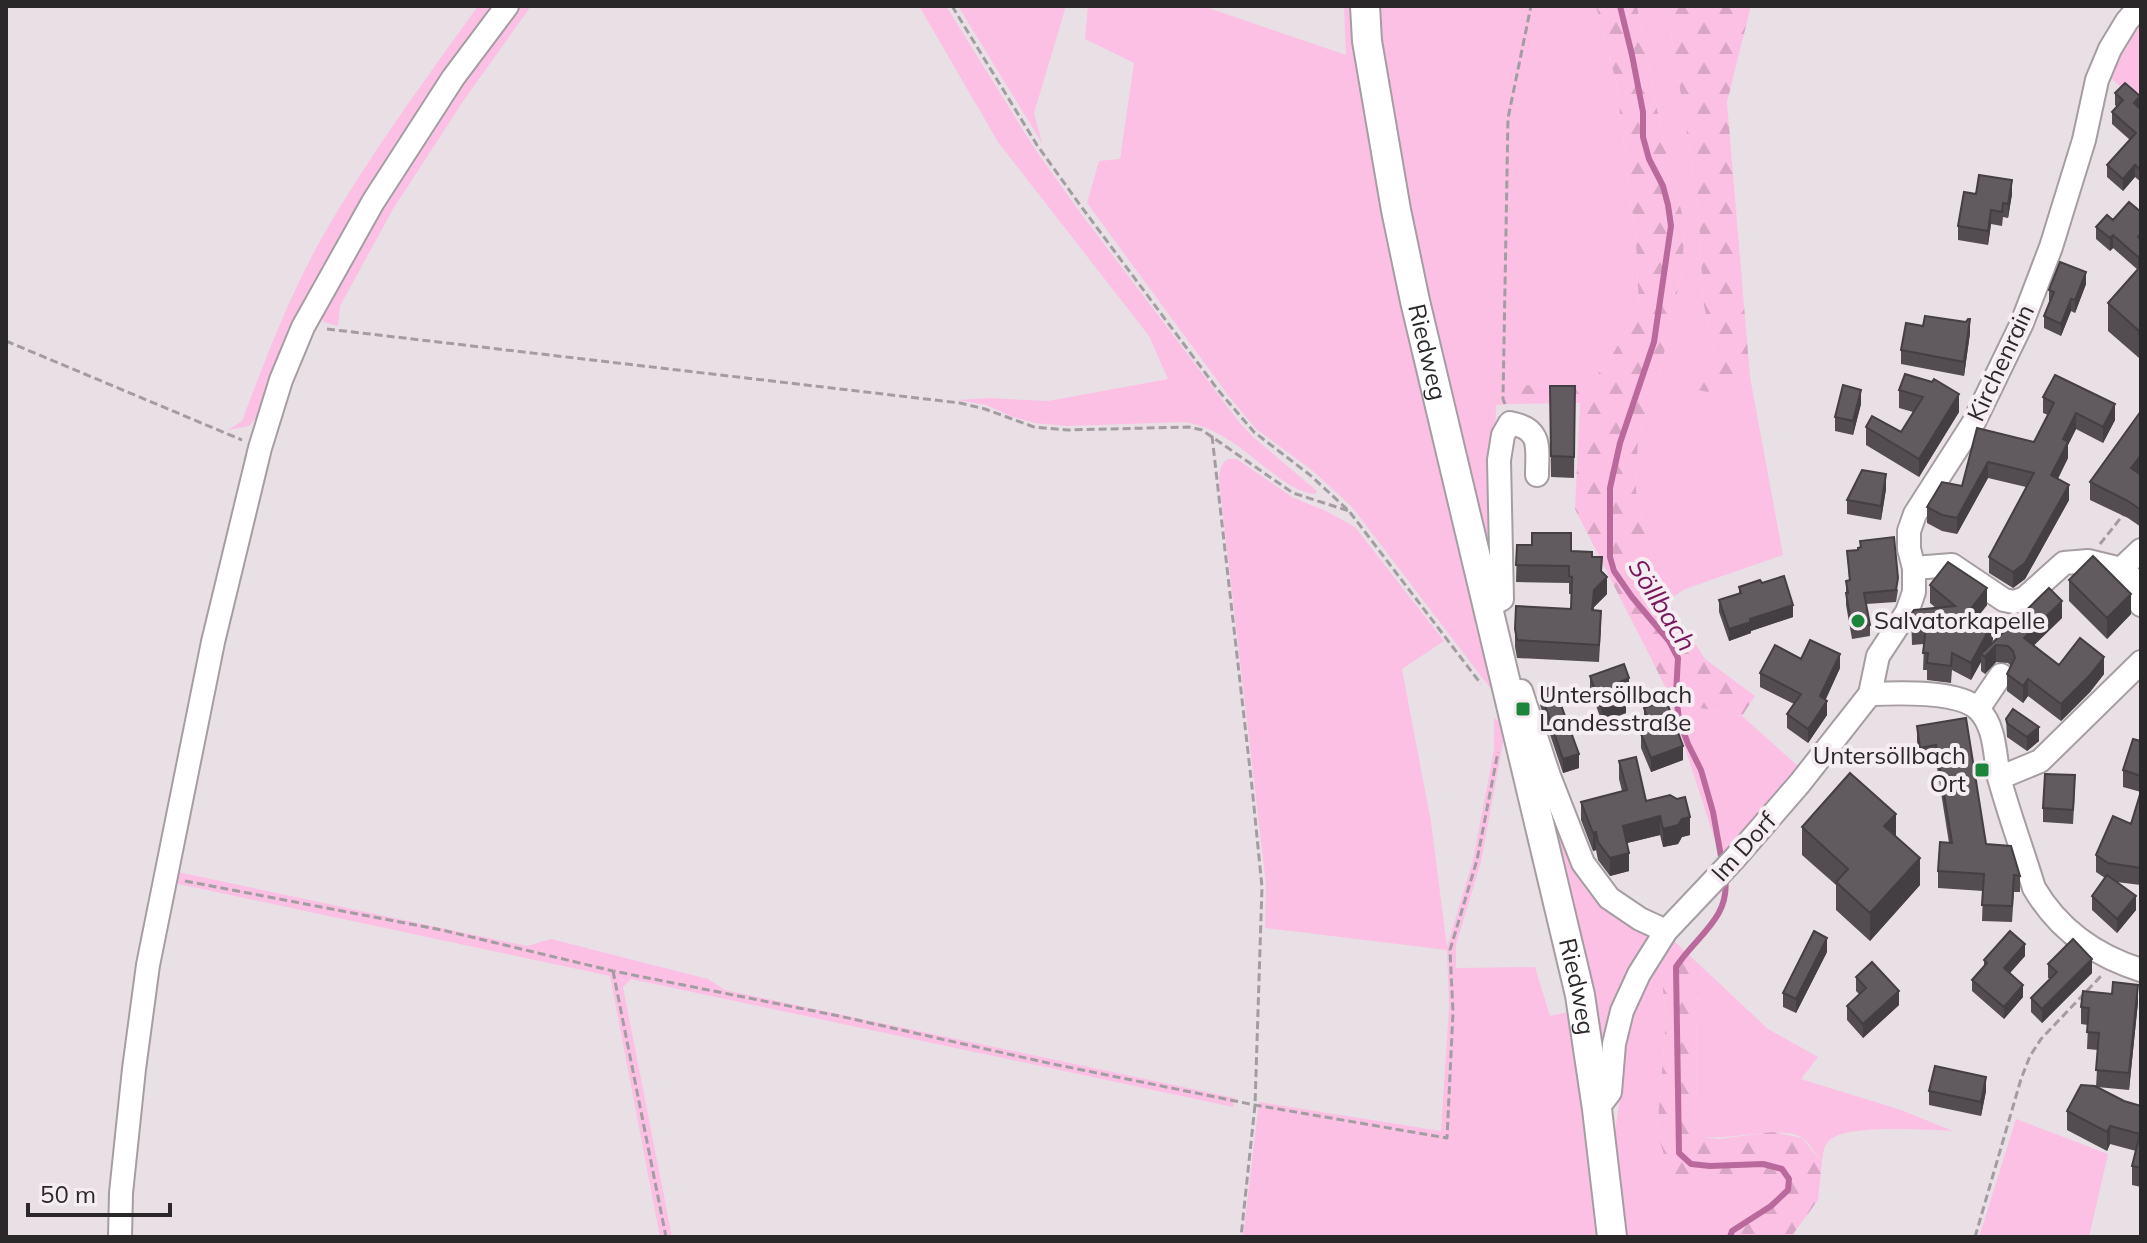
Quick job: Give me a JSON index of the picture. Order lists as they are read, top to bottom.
{
  "streets": {
    "main road": ["Riedweg"],
    "street": ["Kirchenrain", "Im Dorf"]
  },
  "crossings": [
    ["Riedweg", "Im Dorf"],
    ["Kirchenrain", "Im Dorf"]
  ],
  "water": ["Söllbach"],
  "places": {
    "other": ["Salvatorkapelle"],
    "transit": ["Untersöllbach Landesstraße", "Untersöllbach Ort"]
  },
  "scale_bar": "50 m"
}
